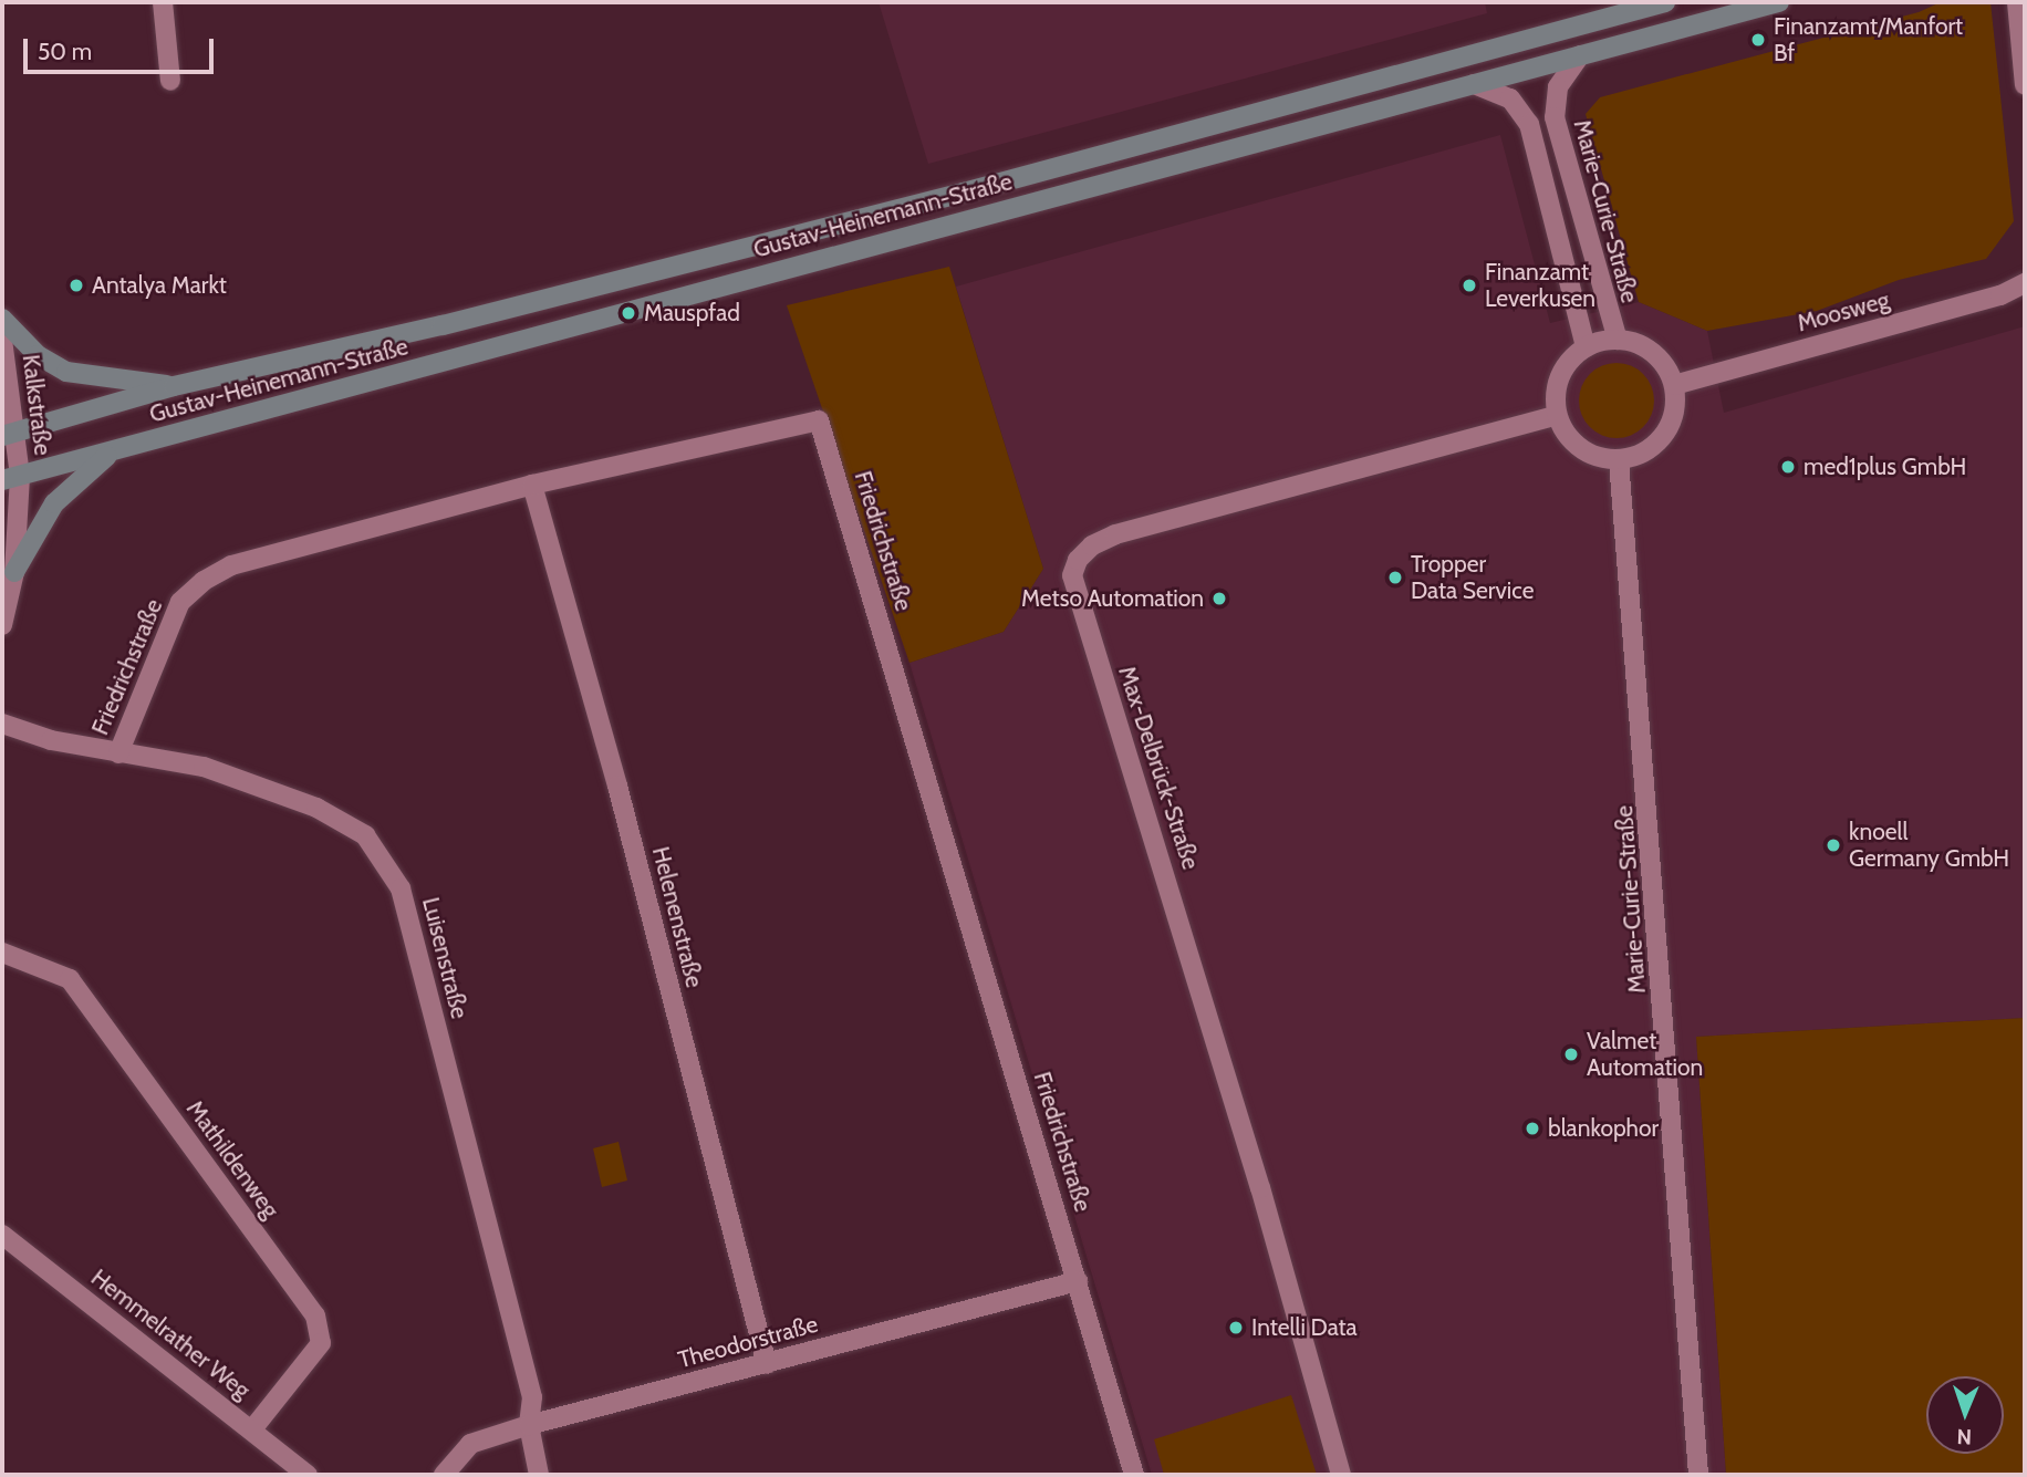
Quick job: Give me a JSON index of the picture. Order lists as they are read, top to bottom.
{
  "streets": {
    "main road": ["Gustav-Heinemann-Straße"],
    "street": [
      "Marie-Curie-Straße",
      "Moosweg",
      "Kalkstraße",
      "Friedrichstraße",
      "Max-Delbrück-Straße",
      "Helenenstraße",
      "Luisenstraße",
      "Mathildenweg",
      "Hemmelrather Weg",
      "Theodorstraße"
    ]
  },
  "crossings": [
    ["Marie-Curie-Straße", "Gustav-Heinemann-Straße"],
    ["Marie-Curie-Straße", "Moosweg"],
    ["Marie-Curie-Straße", "Max-Delbrück-Straße"],
    ["Gustav-Heinemann-Straße", "Kalkstraße"],
    ["Moosweg", "Max-Delbrück-Straße"],
    ["Friedrichstraße", "Helenenstraße"],
    ["Friedrichstraße", "Luisenstraße"],
    ["Friedrichstraße", "Theodorstraße"],
    ["Helenenstraße", "Theodorstraße"],
    ["Luisenstraße", "Theodorstraße"],
    ["Mathildenweg", "Hemmelrather Weg"]
  ],
  "places": [
    "Finanzamt/Manfort Bf",
    "Antalya Markt",
    "Finanzamt Leverkusen",
    "Mauspfad",
    "med1plus GmbH",
    "Tropper Data Service",
    "Metso Automation",
    "knoell Germany GmbH",
    "Valmet Automation",
    "blankophor",
    "Intelli Data"
  ],
  "scale_bar": "50 m",
  "north": "bottom"
}
